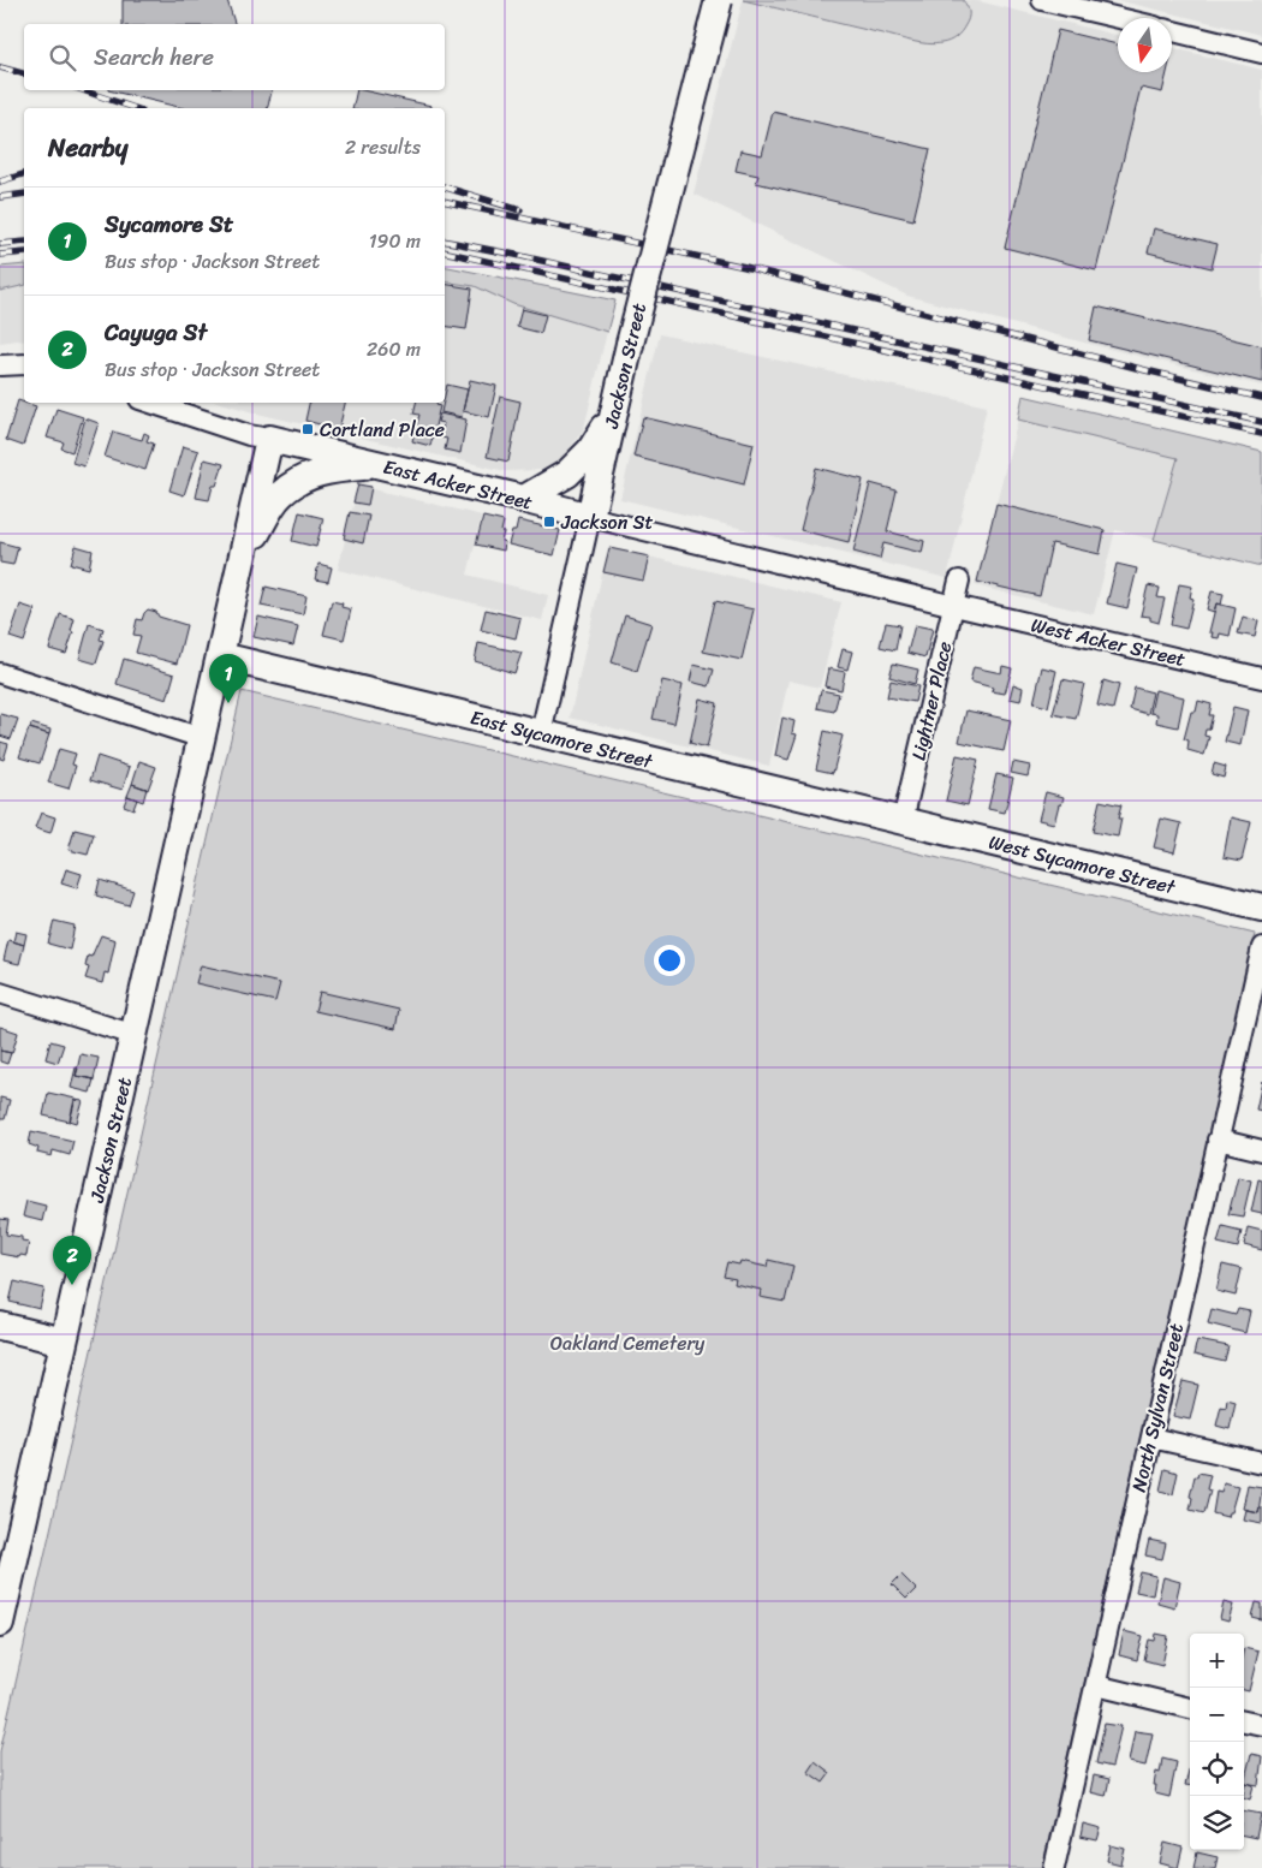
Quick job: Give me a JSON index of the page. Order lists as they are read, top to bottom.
{
  "streets": {
    "street": [
      "Jackson Street",
      "East Acker Street",
      "West Acker Street",
      "Lightner Place",
      "East Sycamore Street",
      "West Sycamore Street",
      "North Sylvan Street"
    ]
  },
  "crossings": [
    ["Jackson Street", "East Acker Street"],
    ["Jackson Street", "East Sycamore Street"],
    ["East Acker Street", "West Acker Street"],
    ["East Acker Street", "Lightner Place"],
    ["West Acker Street", "Lightner Place"],
    ["Lightner Place", "East Sycamore Street"],
    ["Lightner Place", "West Sycamore Street"],
    ["East Sycamore Street", "West Sycamore Street"]
  ],
  "parks": ["Oakland Cemetery"],
  "places": {
    "transit": ["Cortland Place", "Jackson St"]
  },
  "north": "bottom",
  "page": {
    "search": "Search here",
    "heading": ["Nearby", "2 results"],
    "list": [
      {
        "mark": "1",
        "name": "Sycamore St",
        "note": "Bus stop · Jackson Street",
        "value": "190 m"
      },
      {
        "mark": "2",
        "name": "Cayuga St",
        "note": "Bus stop · Jackson Street",
        "value": "260 m"
      }
    ],
    "pins": ["1", "2"],
    "map_buttons": ["+", "−"]
  }
}
